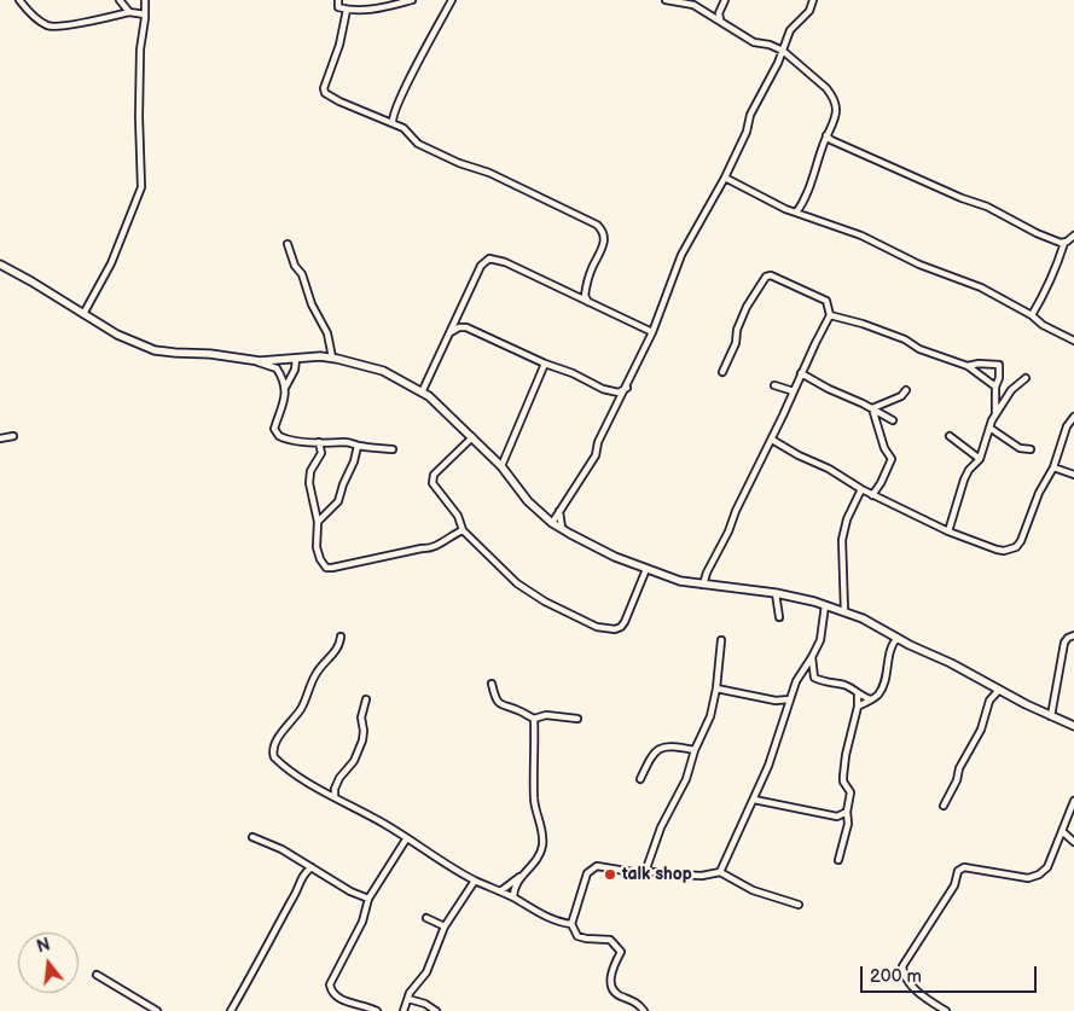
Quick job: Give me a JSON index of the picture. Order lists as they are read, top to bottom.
{
  "places": ["talk shop"],
  "scale_bar": "200 m",
  "north": "top"
}
